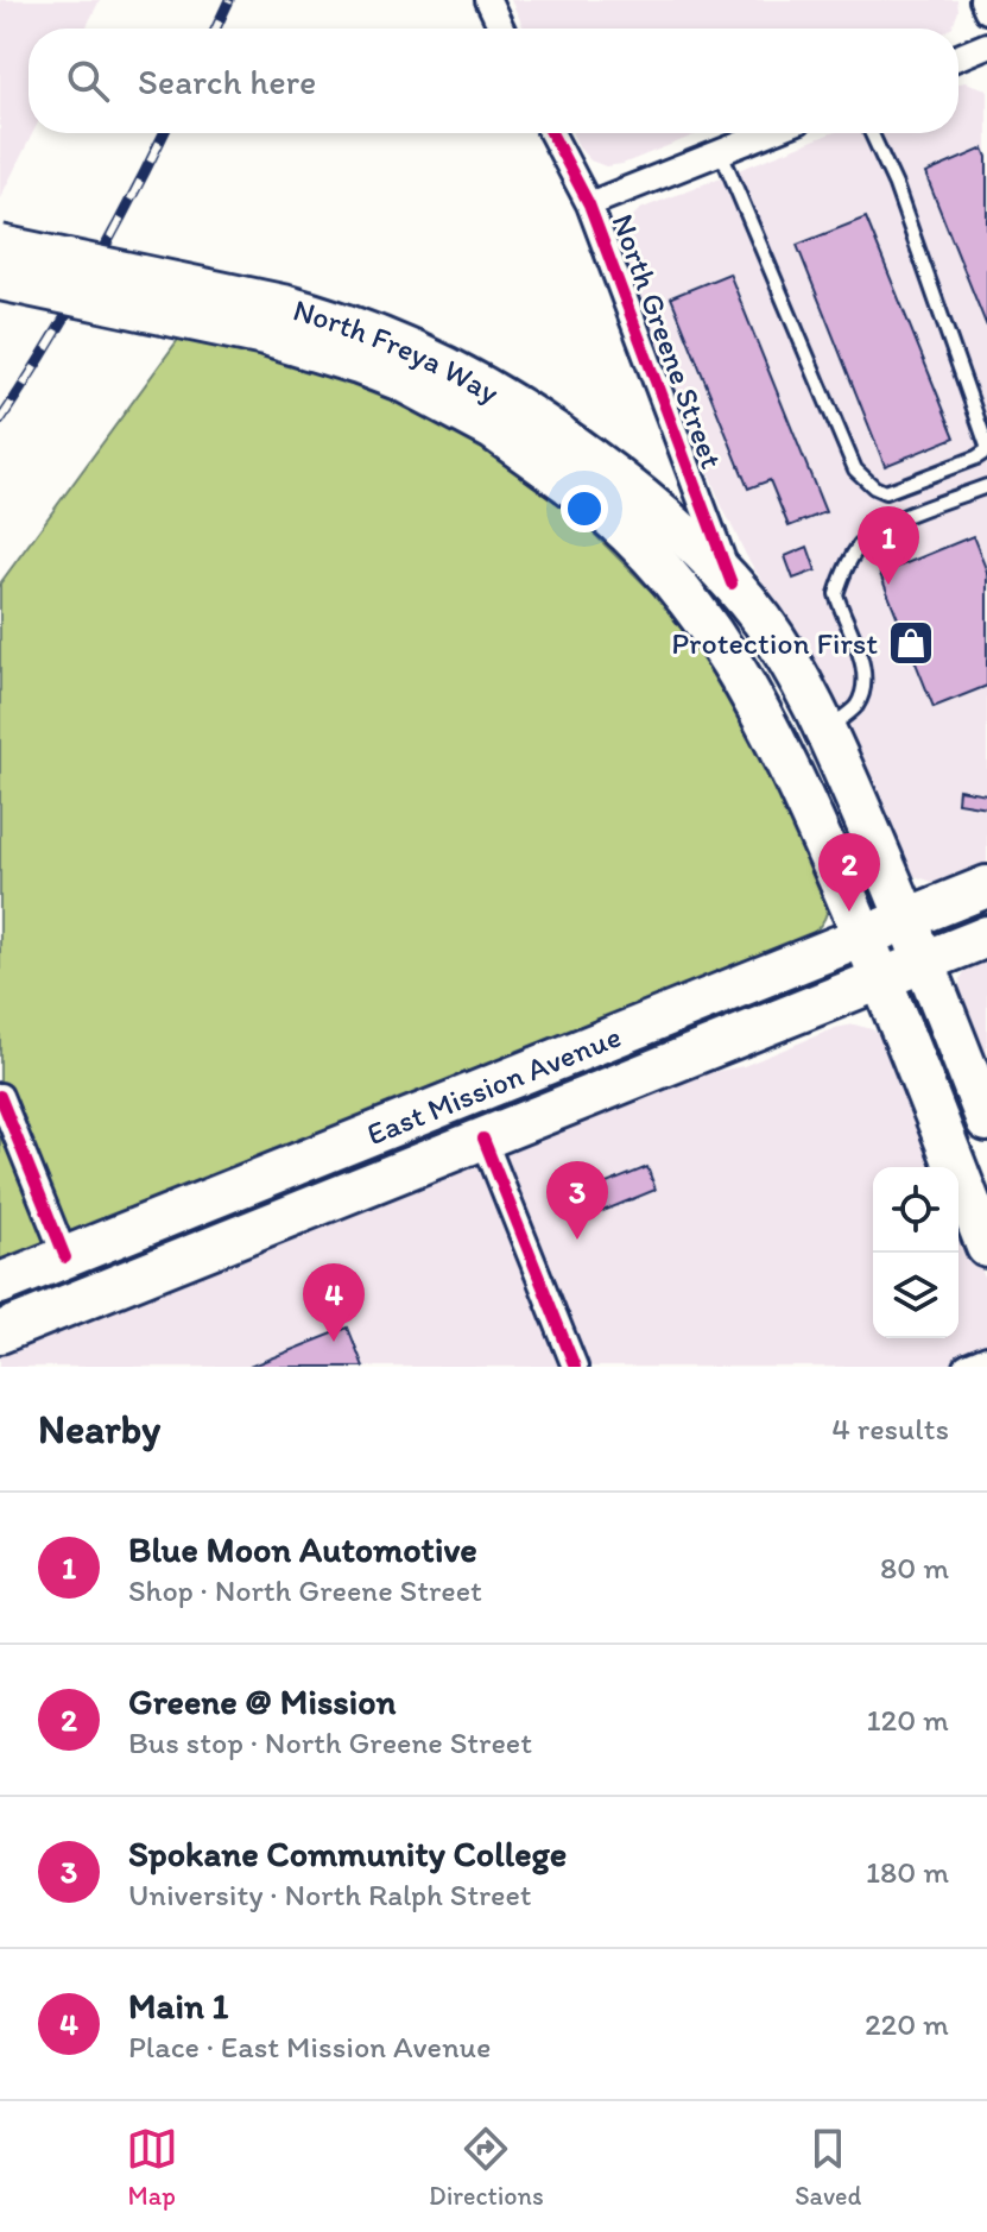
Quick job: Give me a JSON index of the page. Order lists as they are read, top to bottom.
{
  "streets": {
    "main road": ["North Greene Street", "North Freya Way", "East Mission Avenue"]
  },
  "crossings": [
    ["North Greene Street", "North Freya Way"],
    ["North Greene Street", "East Mission Avenue"],
    ["North Freya Way", "East Mission Avenue"]
  ],
  "places": {
    "shop": ["Protection First"]
  },
  "page": {
    "search": "Search here",
    "pins": [
      "1",
      "2",
      "3",
      "4"
    ],
    "heading": ["Nearby", "4 results"],
    "list": [
      {
        "mark": "1",
        "name": "Blue Moon Automotive",
        "note": "Shop · North Greene Street",
        "value": "80 m"
      },
      {
        "mark": "2",
        "name": "Greene @ Mission",
        "note": "Bus stop · North Greene Street",
        "value": "120 m"
      },
      {
        "mark": "3",
        "name": "Spokane Community College",
        "note": "University · North Ralph Street",
        "value": "180 m"
      },
      {
        "mark": "4",
        "name": "Main 1",
        "note": "Place · East Mission Avenue",
        "value": "220 m"
      }
    ],
    "nav": ["Map", "Directions", "Saved"]
  }
}
